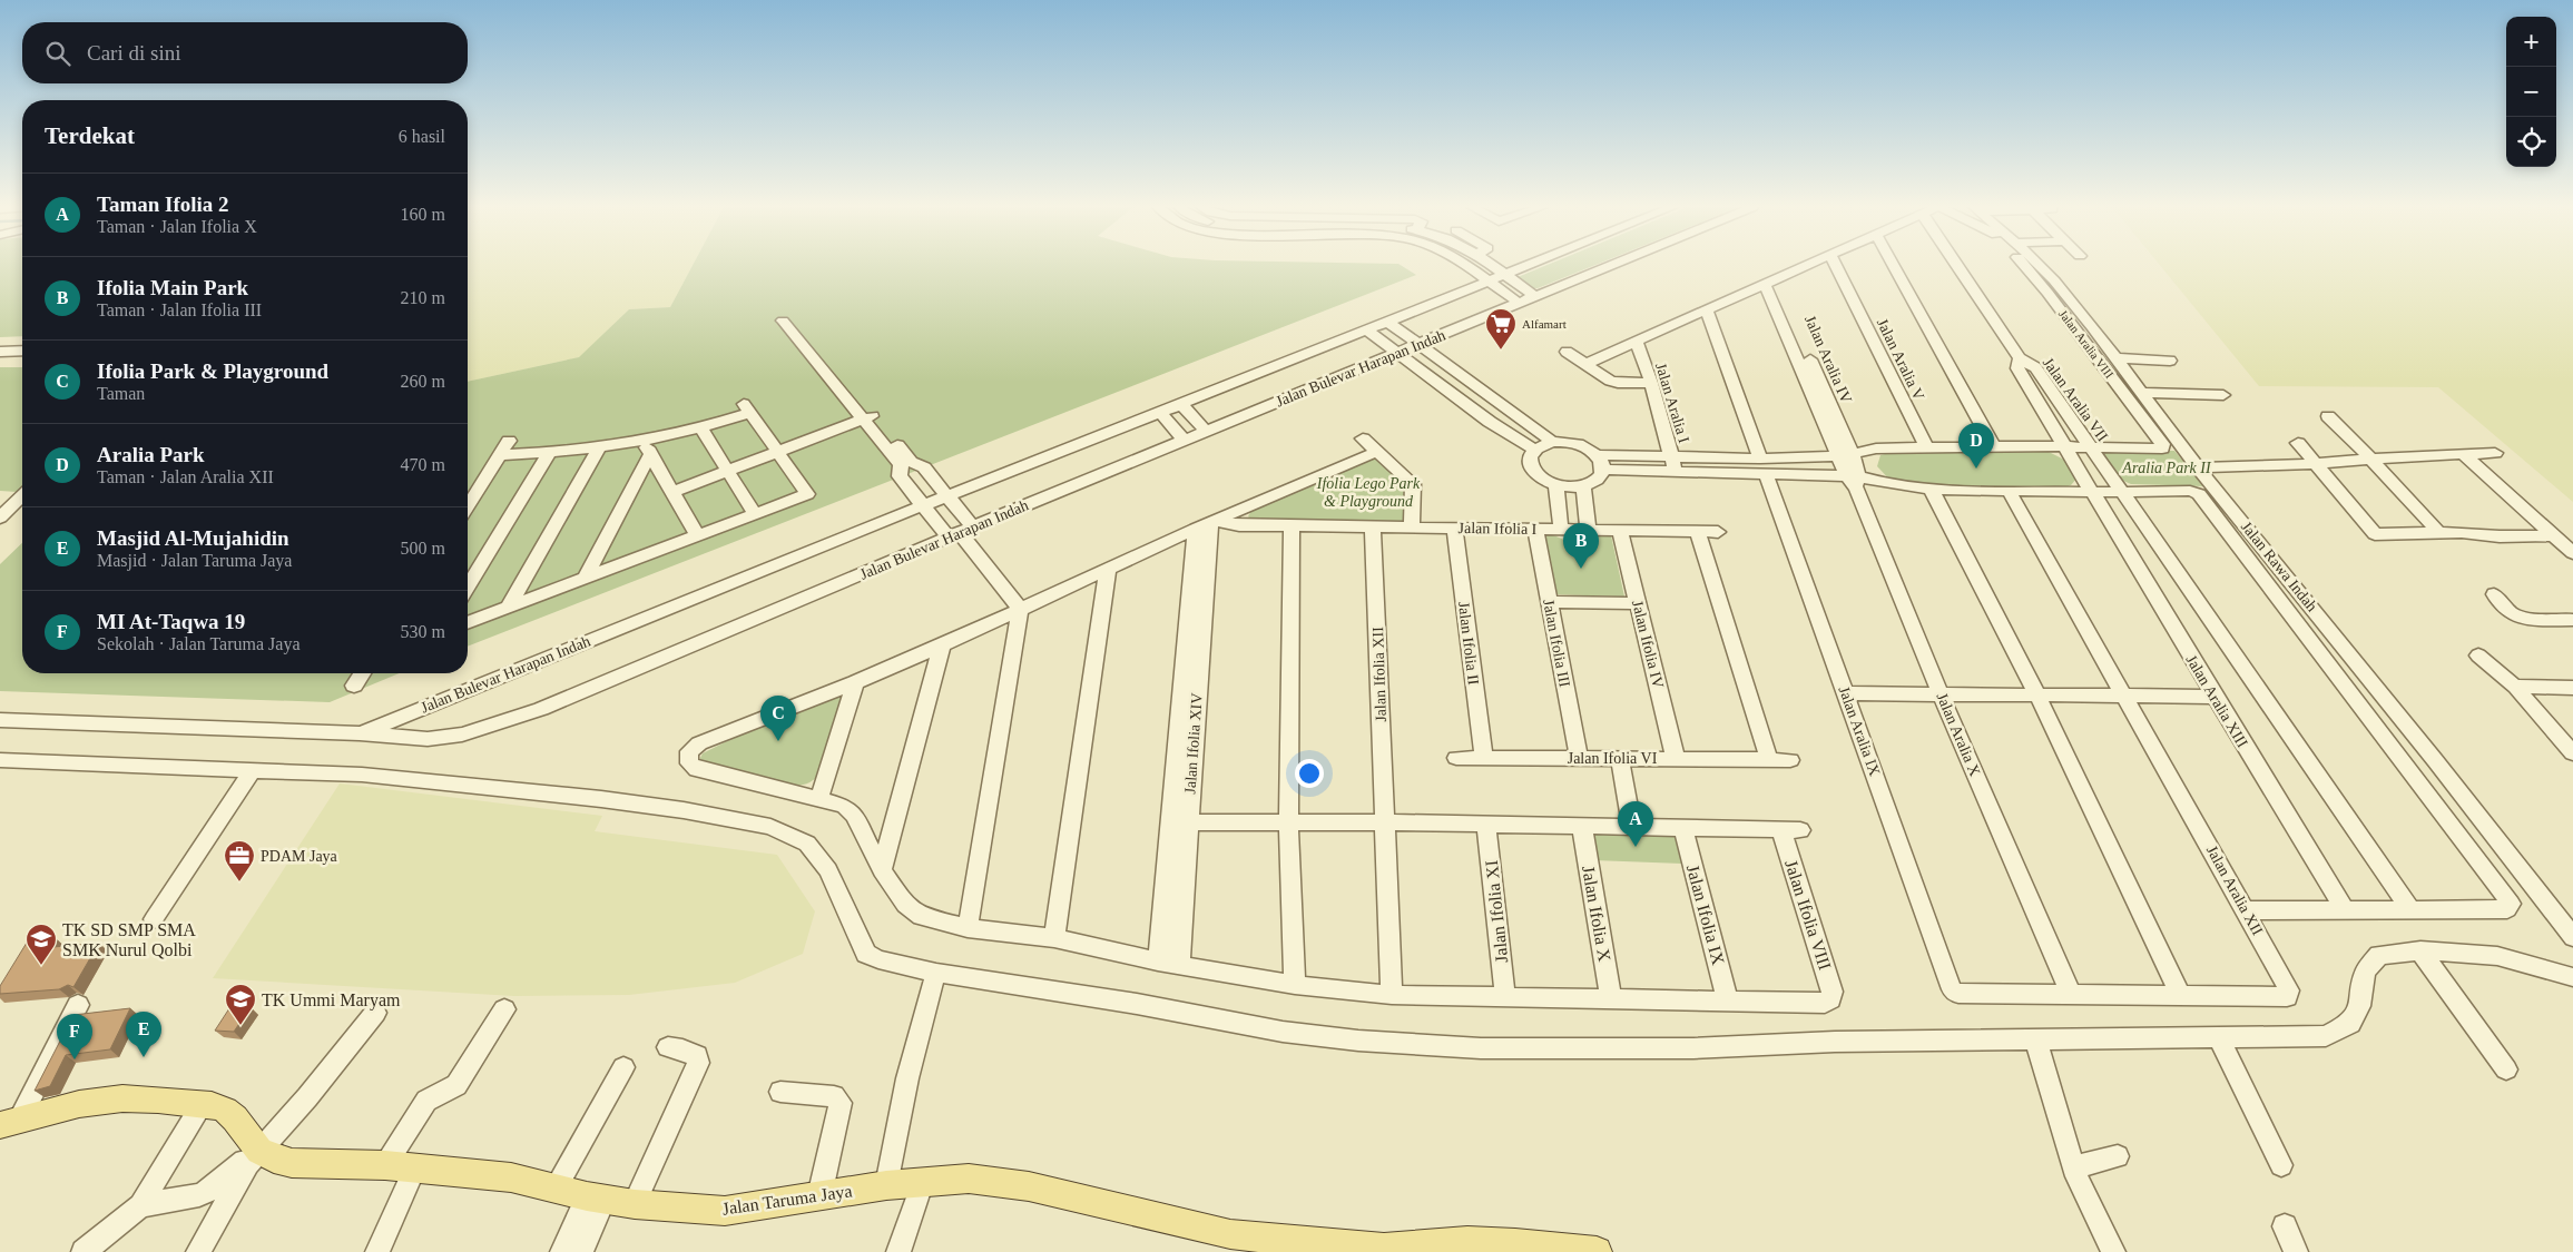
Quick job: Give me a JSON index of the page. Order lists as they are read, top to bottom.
{
  "streets": {
    "main road": ["Jalan Taruma Jaya"],
    "street": [
      "Jalan Aralia VIII",
      "Jalan Aralia V",
      "Jalan Bulevar Harapan Indah",
      "Jalan Aralia VII",
      "Jalan Aralia I",
      "Jalan Ifolia I",
      "Jalan Rawa Indah",
      "Jalan Ifolia II",
      "Jalan Ifolia III",
      "Jalan Ifolia IV",
      "Jalan Ifolia XII",
      "Jalan Aralia XIII",
      "Jalan Aralia IX",
      "Jalan Aralia X",
      "Jalan Ifolia XIV",
      "Jalan Ifolia VI",
      "Jalan Aralia XII",
      "Jalan Ifolia XI",
      "Jalan Ifolia X",
      "Jalan Ifolia IX",
      "Jalan Ifolia VIII"
    ]
  },
  "crossings": [
    ["Jalan Aralia VIII", "Jalan Aralia VII"],
    ["Jalan Aralia VII", "Jalan Aralia XIII"],
    ["Jalan Ifolia I", "Jalan Ifolia II"],
    ["Jalan Ifolia I", "Jalan Ifolia III"],
    ["Jalan Ifolia I", "Jalan Ifolia IV"],
    ["Jalan Ifolia I", "Jalan Ifolia XII"],
    ["Jalan Ifolia I", "Jalan Ifolia XIV"],
    ["Jalan Ifolia II", "Jalan Ifolia VI"],
    ["Jalan Ifolia III", "Jalan Ifolia VI"],
    ["Jalan Ifolia IV", "Jalan Ifolia VI"],
    ["Jalan Aralia IX", "Jalan Aralia XII"],
    ["Jalan Aralia X", "Jalan Aralia XII"],
    ["Jalan Ifolia IX", "Jalan Ifolia VIII"]
  ],
  "parks": ["Aralia Park II", "Ifolia Lego Park & Playground"],
  "places": {
    "supermarket": ["Alfamart"],
    "office": ["PDAM Jaya"],
    "school or university": ["TK SD SMP SMA SMK Nurul Qolbi", "TK Ummi Maryam"]
  },
  "page": {
    "map_buttons": ["+", "−"],
    "search": "Cari di sini",
    "heading": ["Terdekat", "6 hasil"],
    "list": [
      {
        "mark": "A",
        "name": "Taman Ifolia 2",
        "note": "Taman · Jalan Ifolia X",
        "value": "160 m"
      },
      {
        "mark": "B",
        "name": "Ifolia Main Park",
        "note": "Taman · Jalan Ifolia III",
        "value": "210 m"
      },
      {
        "mark": "C",
        "name": "Ifolia Park & Playground",
        "note": "Taman",
        "value": "260 m"
      },
      {
        "mark": "D",
        "name": "Aralia Park",
        "note": "Taman · Jalan Aralia XII",
        "value": "470 m"
      },
      {
        "mark": "E",
        "name": "Masjid Al-Mujahidin",
        "note": "Masjid · Jalan Taruma Jaya",
        "value": "500 m"
      },
      {
        "mark": "F",
        "name": "MI At-Taqwa 19",
        "note": "Sekolah · Jalan Taruma Jaya",
        "value": "530 m"
      }
    ],
    "pins": [
      "D",
      "B",
      "C",
      "A",
      "E",
      "F"
    ]
  }
}
